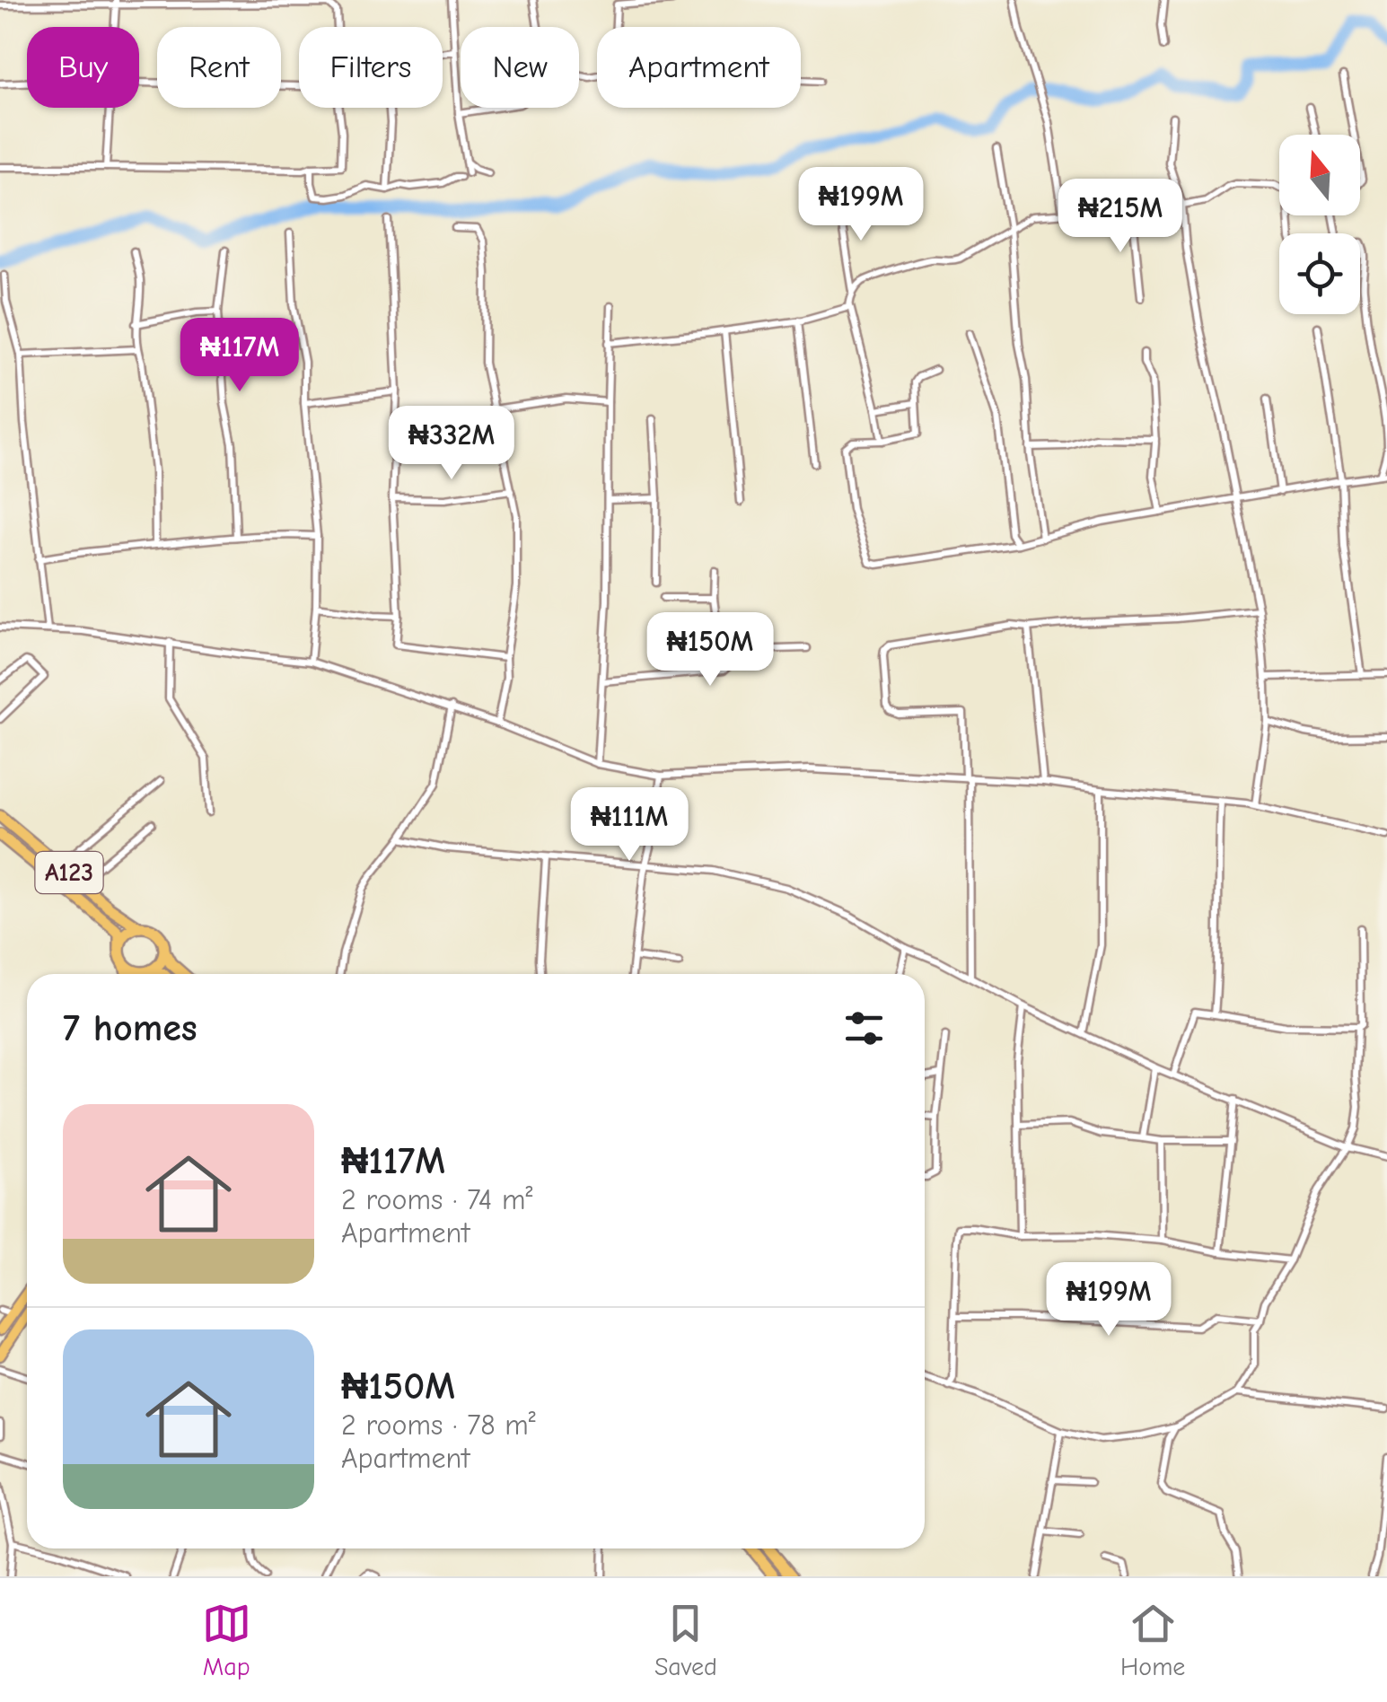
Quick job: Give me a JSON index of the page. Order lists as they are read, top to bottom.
{
  "streets": {
    "highway": ["A123"]
  },
  "north": "top",
  "page": {
    "chip": [
      "Buy",
      "Rent",
      "Filters",
      "New",
      "Apartment"
    ],
    "price": [
      "₦199M",
      "₦215M",
      "₦117M",
      "₦332M",
      "₦150M",
      "₦111M",
      "₦199M"
    ],
    "heading": "7 homes",
    "list": [
      {
        "name": "₦117M",
        "note": "2 rooms · 74 m² · Apartment"
      },
      {
        "name": "₦150M",
        "note": "2 rooms · 78 m² · Apartment"
      }
    ],
    "tabs": ["Map", "Saved", "Home"]
  }
}
